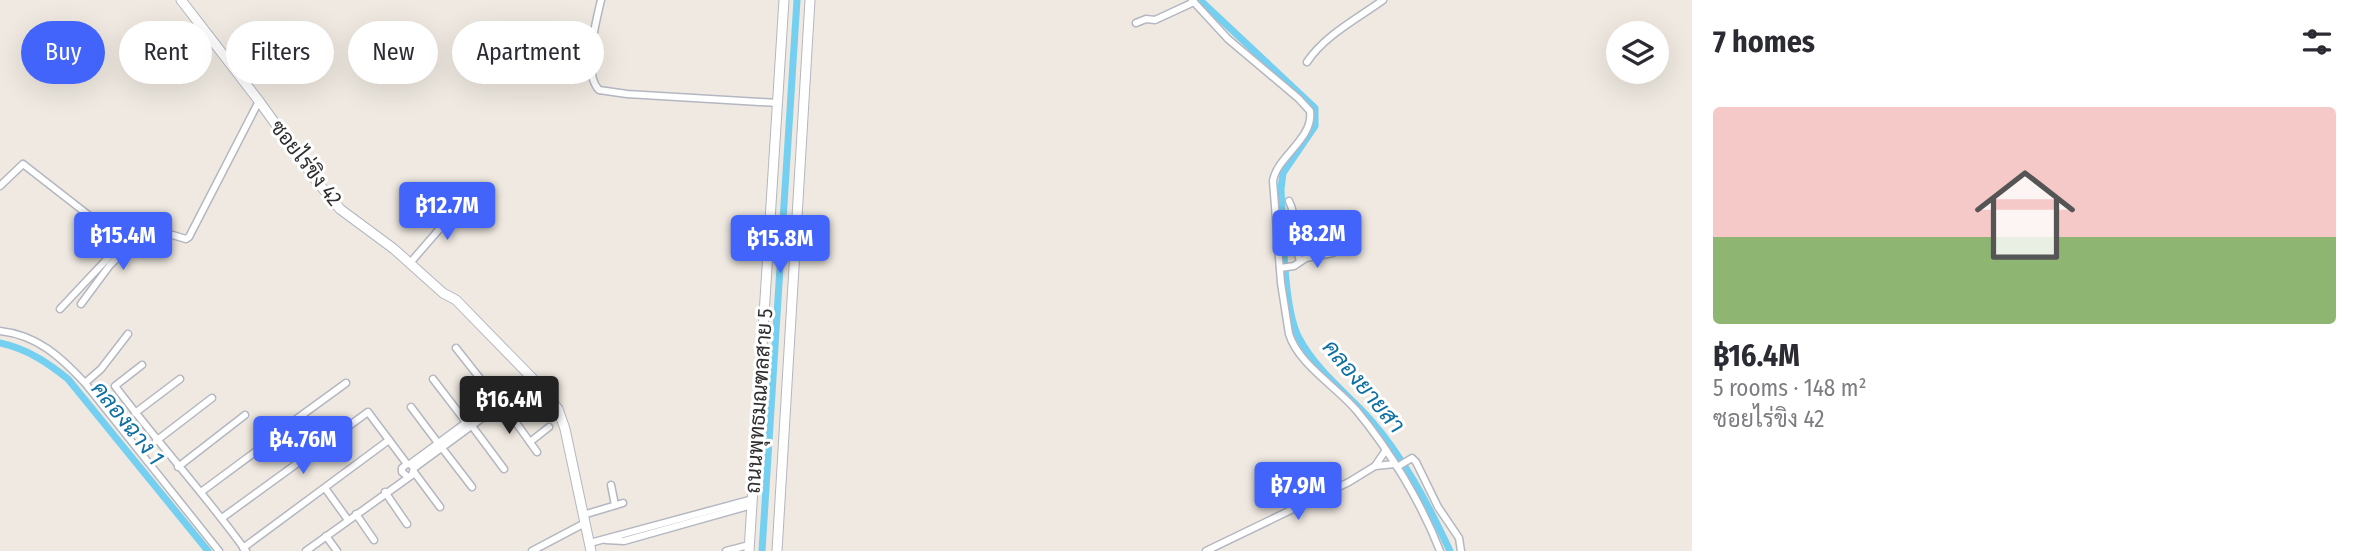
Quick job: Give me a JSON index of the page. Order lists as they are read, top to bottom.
{
  "streets": {
    "main road": ["ซอยไร่ขิง 42", "ถนนพุทธมณฑลสาย 5"]
  },
  "water": ["คลองยายสา", "คลองฉาง 1"],
  "page": {
    "heading": "7 homes",
    "chip": [
      "Buy",
      "Rent",
      "Filters",
      "New",
      "Apartment"
    ],
    "list": [
      {
        "name": "฿16.4M",
        "note": "5 rooms · 148 m² · ซอยไร่ขิง 42"
      }
    ],
    "price": [
      "฿12.7M",
      "฿8.2M",
      "฿15.4M",
      "฿15.8M",
      "฿16.4M",
      "฿4.76M",
      "฿7.9M"
    ]
  }
}
